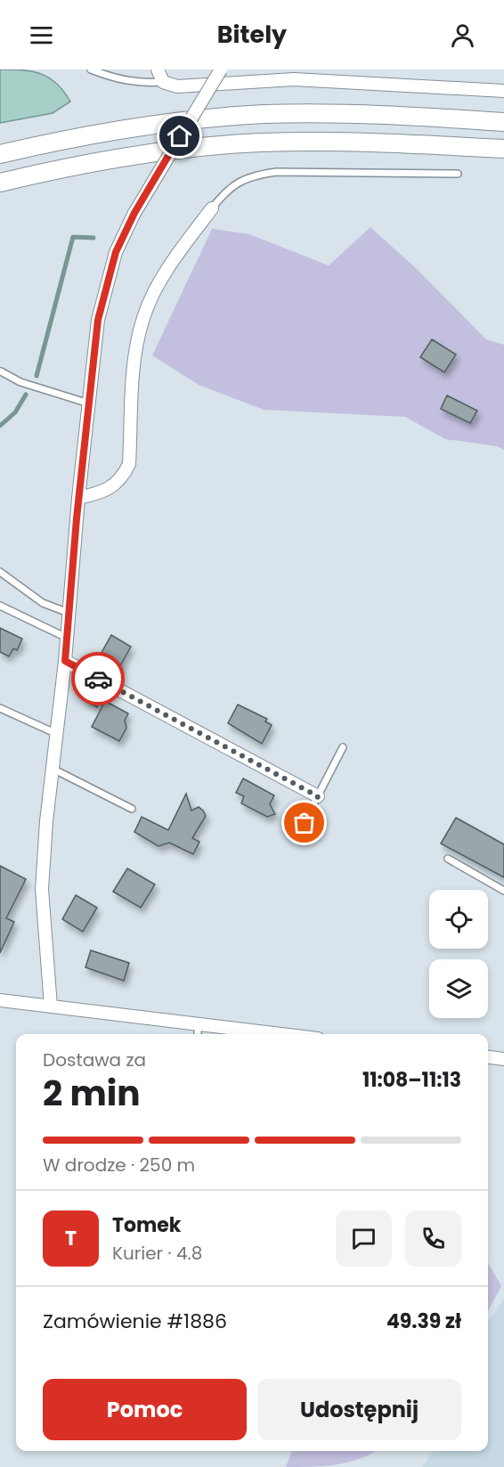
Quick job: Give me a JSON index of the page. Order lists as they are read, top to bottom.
{
  "page": {
    "header": "Bitely",
    "heading": ["2 min", "Dostawa za", "11:08–11:13"],
    "panel": [
      "Tomek",
      "Kurier · 4.8",
      "Zamówienie #1886",
      "49.39 zł"
    ],
    "bar": "W drodze · 250 m",
    "round": "T",
    "buttons": ["Pomoc", "Udostępnij"]
  }
}
